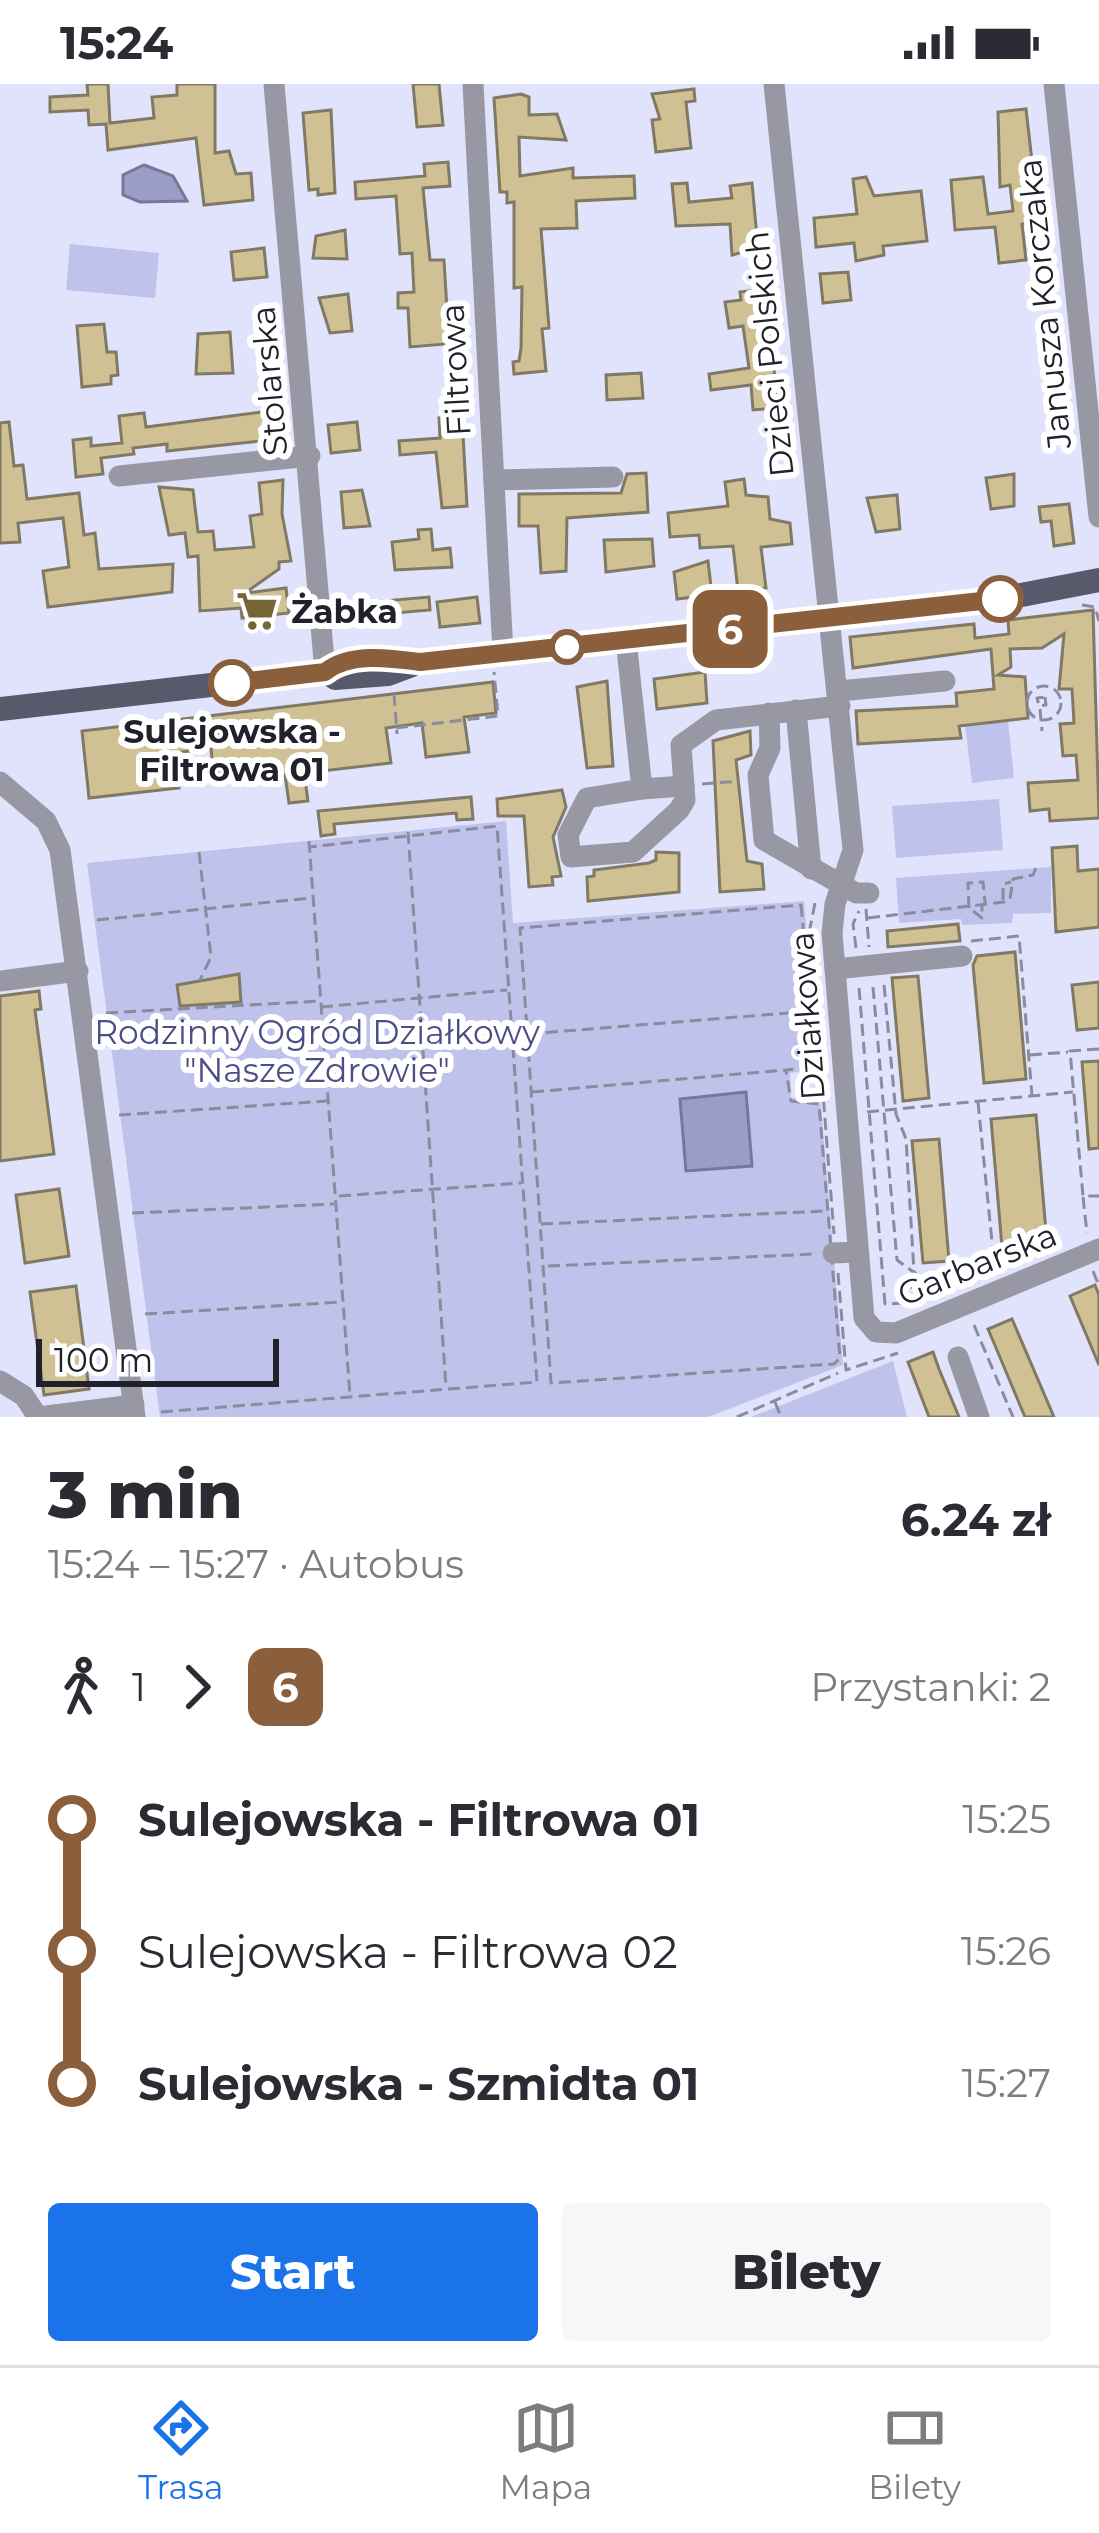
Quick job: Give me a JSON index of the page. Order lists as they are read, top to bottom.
{
  "streets": {
    "street": [
      "Janusza Korczaka",
      "Dzieci Polskich",
      "Filtrowa",
      "Stolarska",
      "Działkowa",
      "Garbarska"
    ]
  },
  "crossings": [
    ["Dzieci Polskich", "Działkowa"],
    ["Działkowa", "Garbarska"]
  ],
  "parks": ["Rodzinny Ogród Działkowy \"Nasze Zdrowie\""],
  "places": {
    "supermarket": ["Żabka"],
    "other": ["Sulejowska - Filtrowa 01"]
  },
  "lines": ["bus line 6"],
  "scale_bar": "100 m",
  "page": {
    "status": "15:24",
    "on_map": "6",
    "scale": "100 m",
    "heading": ["3 min", "15:24 – 15:27 · Autobus", "6.24 zł"],
    "legs": ["1", "6", "Przystanki: 2"],
    "list": [
      {
        "name": "Sulejowska - Filtrowa 01",
        "value": "15:25"
      },
      {
        "name": "Sulejowska - Filtrowa 02",
        "value": "15:26"
      },
      {
        "name": "Sulejowska - Szmidta 01",
        "value": "15:27"
      }
    ],
    "buttons": ["Start", "Bilety"],
    "tabs": ["Trasa", "Mapa", "Bilety"]
  }
}
